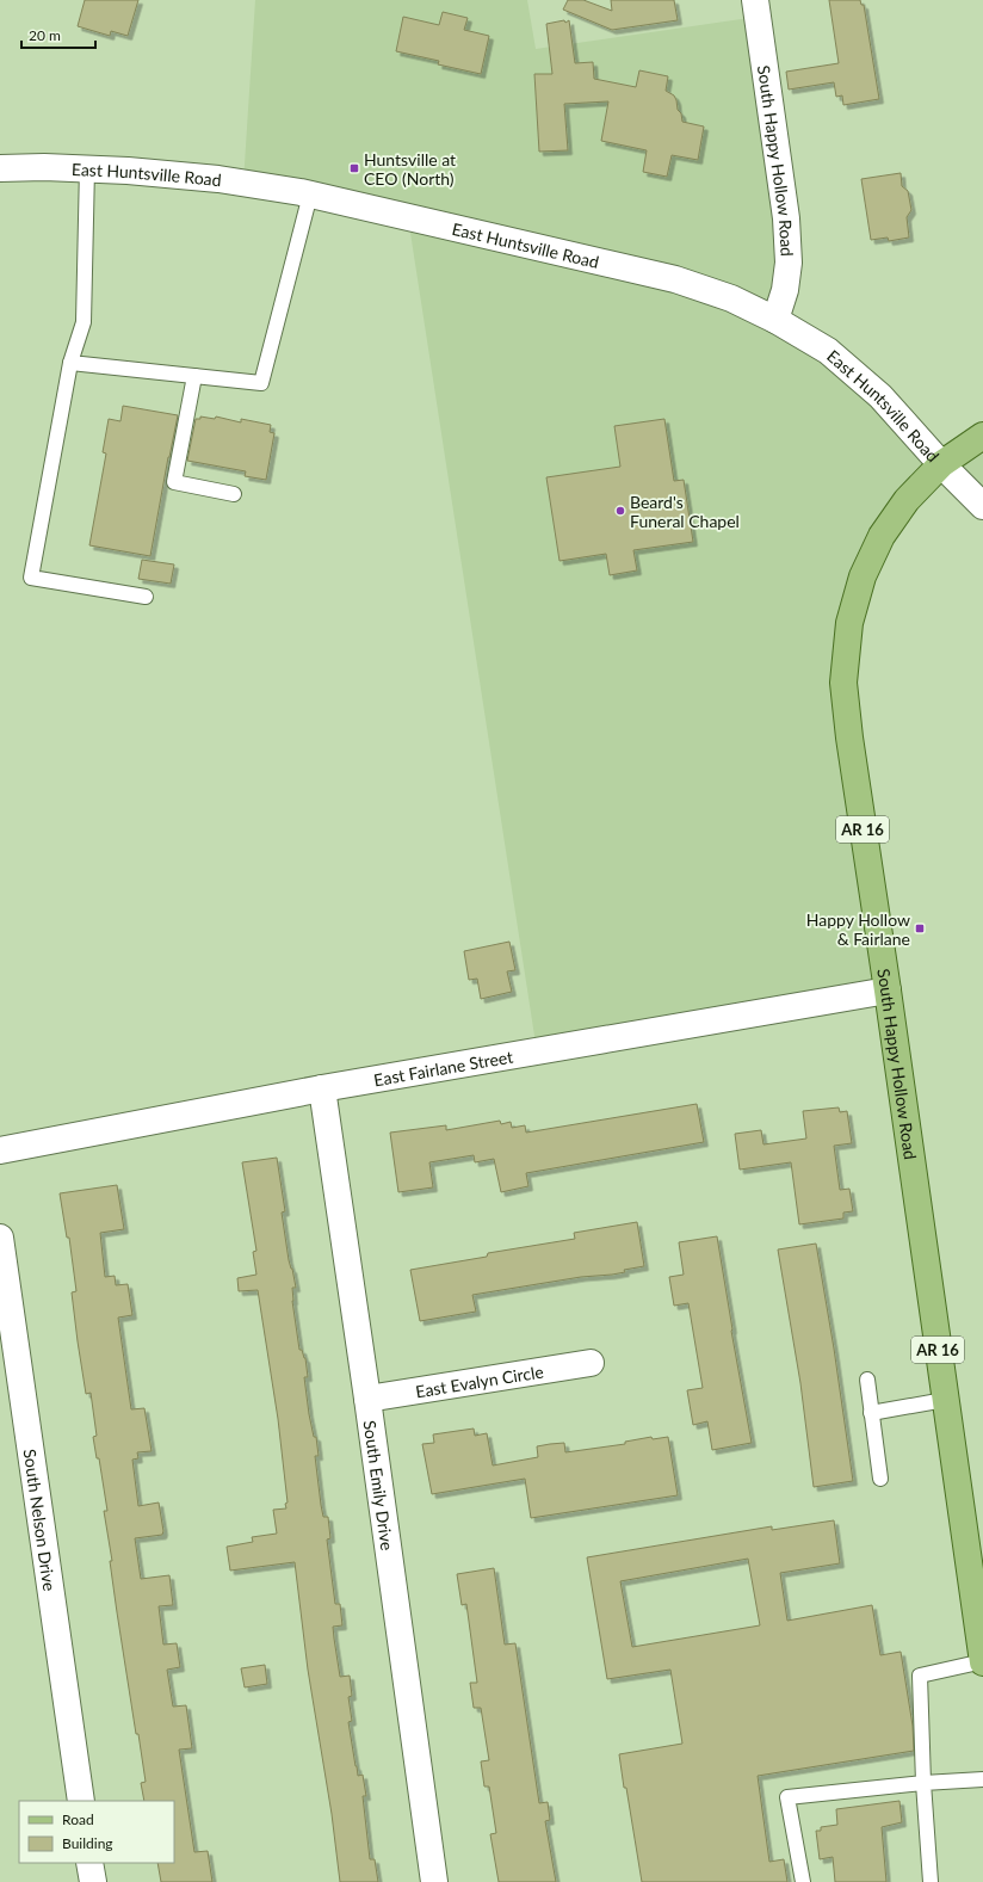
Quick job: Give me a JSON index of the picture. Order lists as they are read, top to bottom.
{
  "streets": {
    "main road": ["South Happy Hollow Road", "East Huntsville Road", "AR 16"],
    "street": [
      "East Fairlane Street",
      "East Evalyn Circle",
      "South Emily Drive",
      "South Nelson Drive"
    ]
  },
  "crossings": [
    ["South Happy Hollow Road", "East Huntsville Road"],
    ["South Happy Hollow Road", "East Fairlane Street"],
    ["East Fairlane Street", "South Emily Drive"],
    ["East Evalyn Circle", "South Emily Drive"]
  ],
  "places": {
    "transit": ["Huntsville at CEO (North)", "Happy Hollow & Fairlane"],
    "other": ["Beard's Funeral Chapel"]
  },
  "legend": ["Road", "Building"],
  "scale_bar": "20 m"
}
